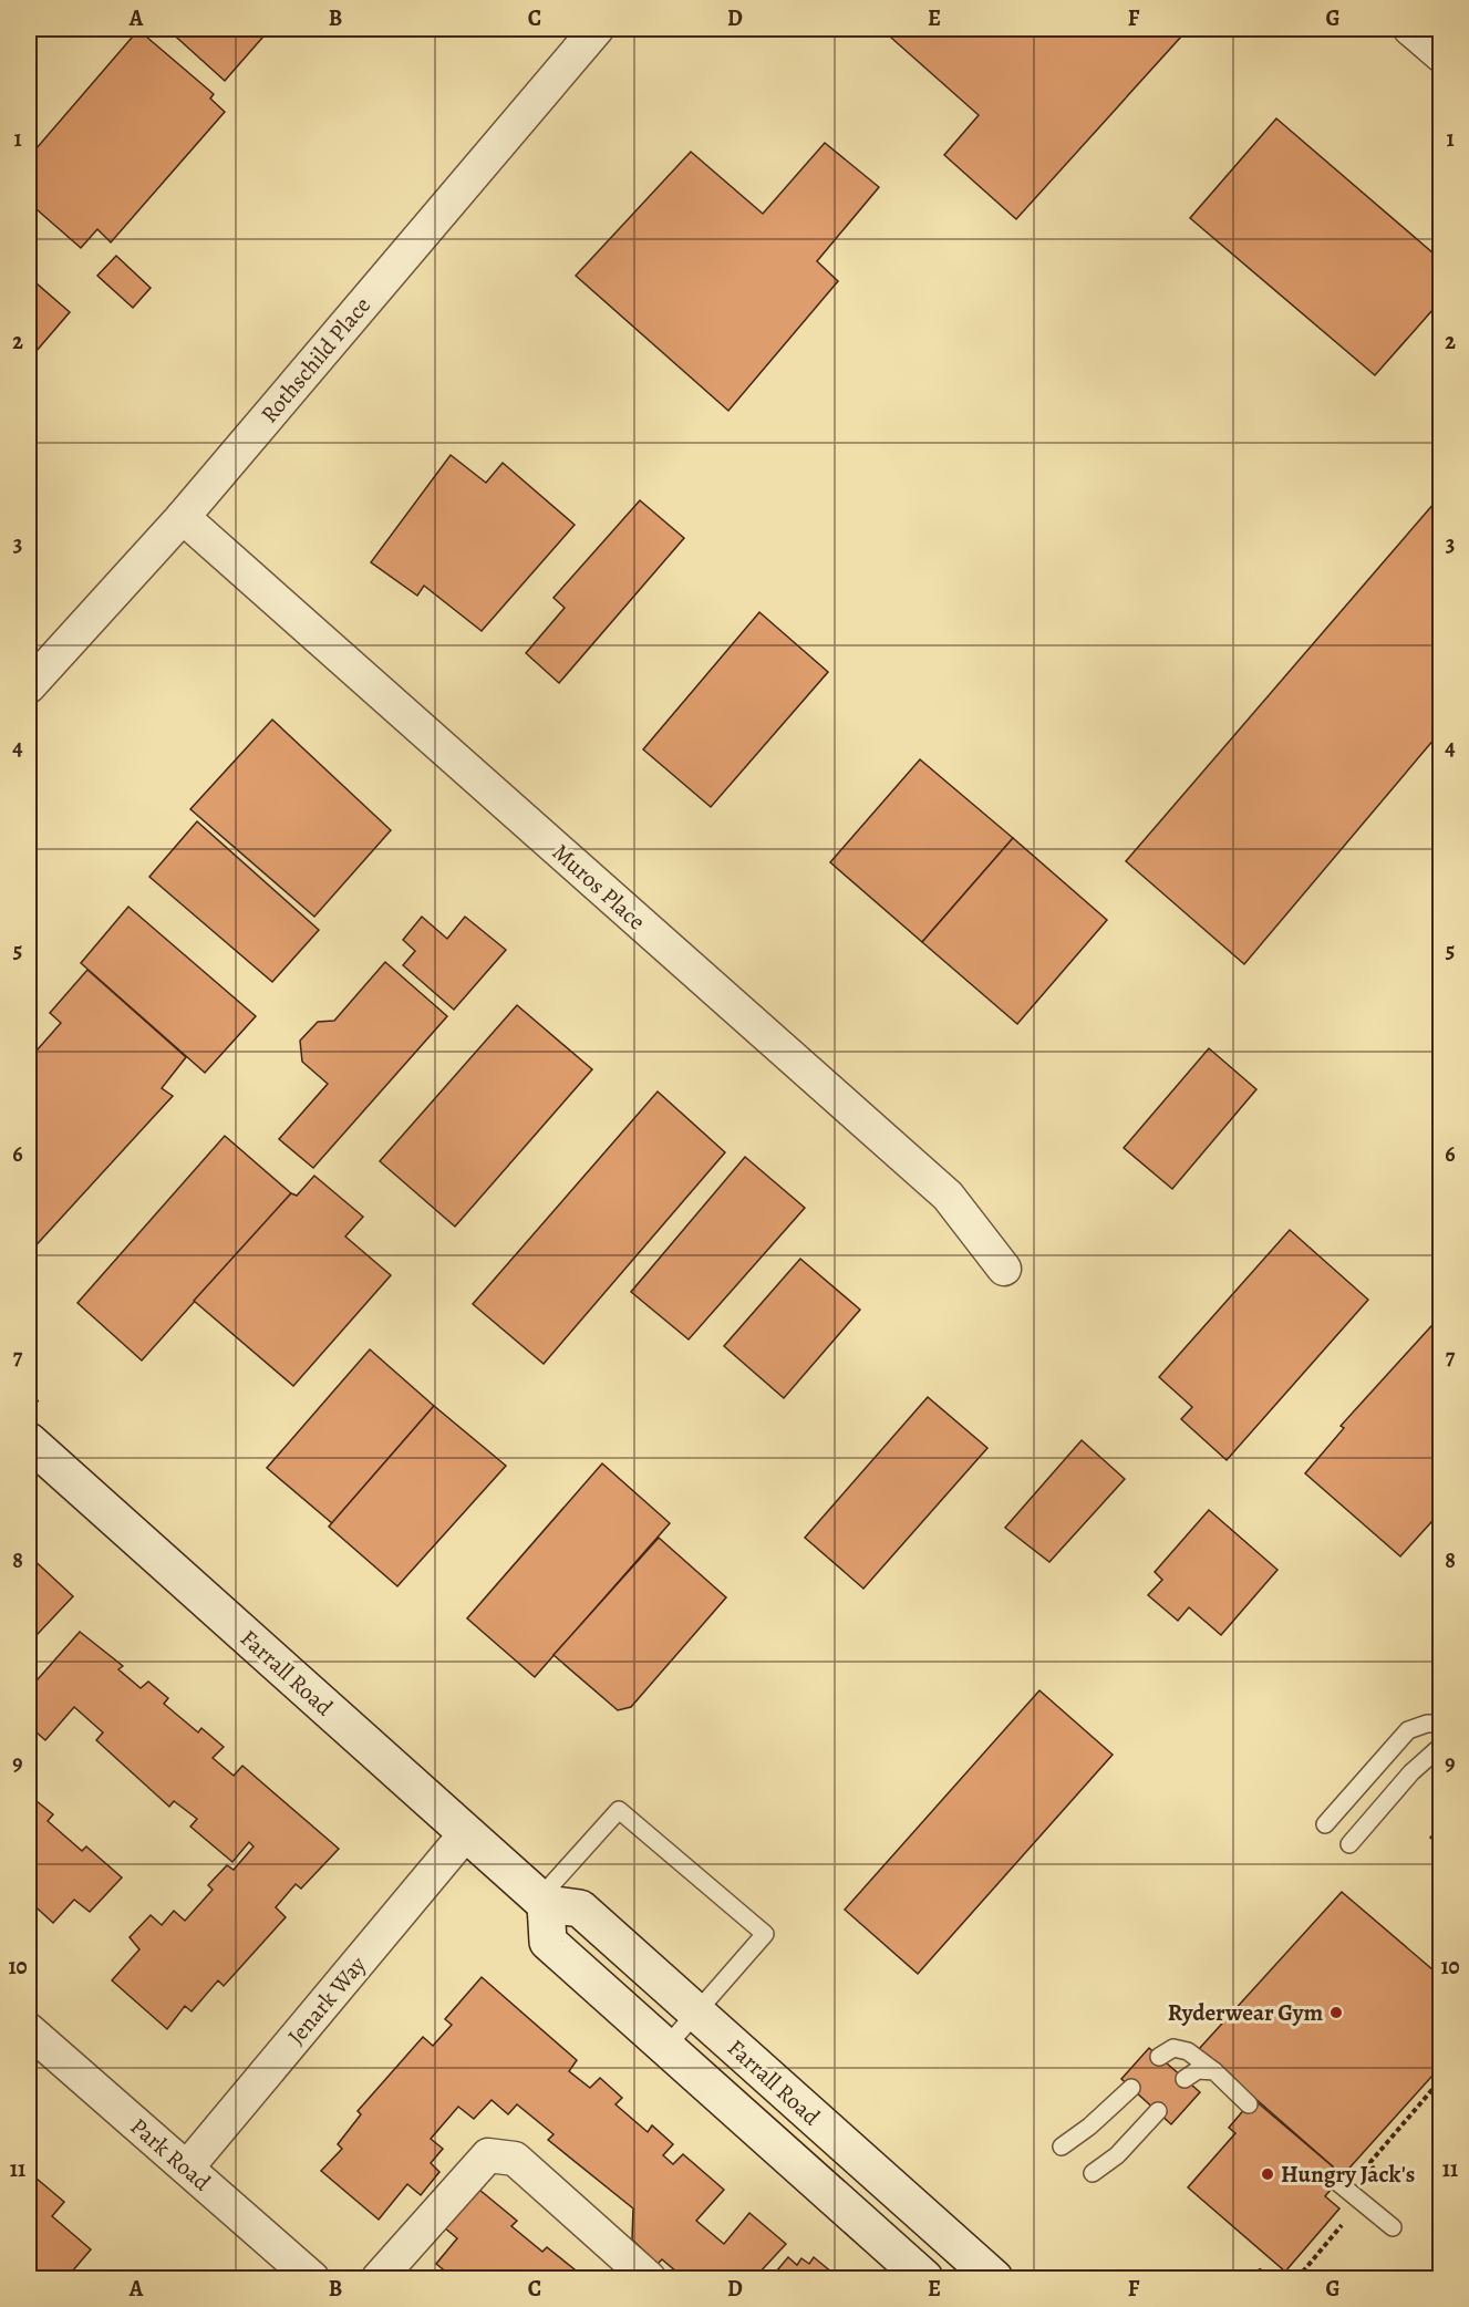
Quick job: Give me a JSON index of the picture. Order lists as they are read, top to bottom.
{
  "streets": {
    "main road": ["Farrall Road"],
    "street": [
      "Rothschild Place",
      "Muros Place",
      "Jenark Way",
      "Park Road"
    ]
  },
  "crossings": [
    ["Rothschild Place", "Muros Place"],
    ["Farrall Road", "Jenark Way"],
    ["Jenark Way", "Park Road"]
  ],
  "places": ["Ryderwear Gym", "Hungry Jack's"],
  "grid": {
    "columns": [
      "A",
      "B",
      "C",
      "D",
      "E",
      "F",
      "G"
    ],
    "rows": [
      "1",
      "2",
      "3",
      "4",
      "5",
      "6",
      "7",
      "8",
      "9",
      "10",
      "11"
    ]
  }
}
